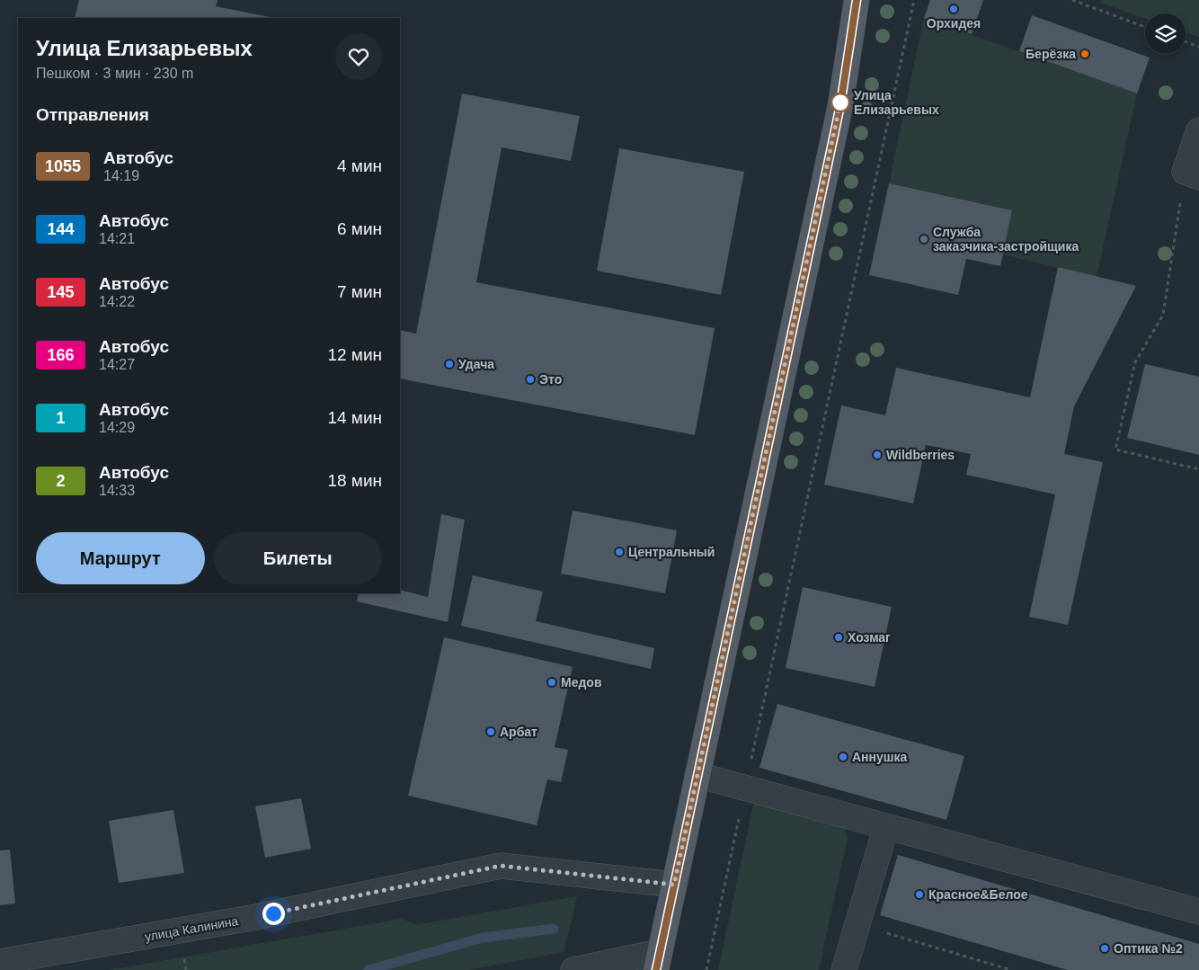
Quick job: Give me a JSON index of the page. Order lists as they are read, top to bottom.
{
  "streets": {
    "street": ["улица Калинина"]
  },
  "places": [
    "Орхидея",
    "Берёзка",
    "Улица Елизарьевых",
    "Служба заказчика-застройщика",
    "Удача",
    "Это",
    "Wildberries",
    "Центральный",
    "Хозмаг",
    "Медов",
    "Арбат",
    "Аннушка",
    "Красное&Белое",
    "Оптика №2"
  ],
  "lines": ["bus line 1055"],
  "page": {
    "heading": [
      ["Улица Елизарьевых", "Пешком · 3 мин · 230 m"],
      "Отправления"
    ],
    "list": [
      {
        "mark": "1055",
        "name": "Автобус",
        "note": "14:19",
        "value": "4 мин"
      },
      {
        "mark": "144",
        "name": "Автобус",
        "note": "14:21",
        "value": "6 мин"
      },
      {
        "mark": "145",
        "name": "Автобус",
        "note": "14:22",
        "value": "7 мин"
      },
      {
        "mark": "166",
        "name": "Автобус",
        "note": "14:27",
        "value": "12 мин"
      },
      {
        "mark": "1",
        "name": "Автобус",
        "note": "14:29",
        "value": "14 мин"
      },
      {
        "mark": "2",
        "name": "Автобус",
        "note": "14:33",
        "value": "18 мин"
      }
    ],
    "buttons": ["Маршрут", "Билеты"]
  }
}
